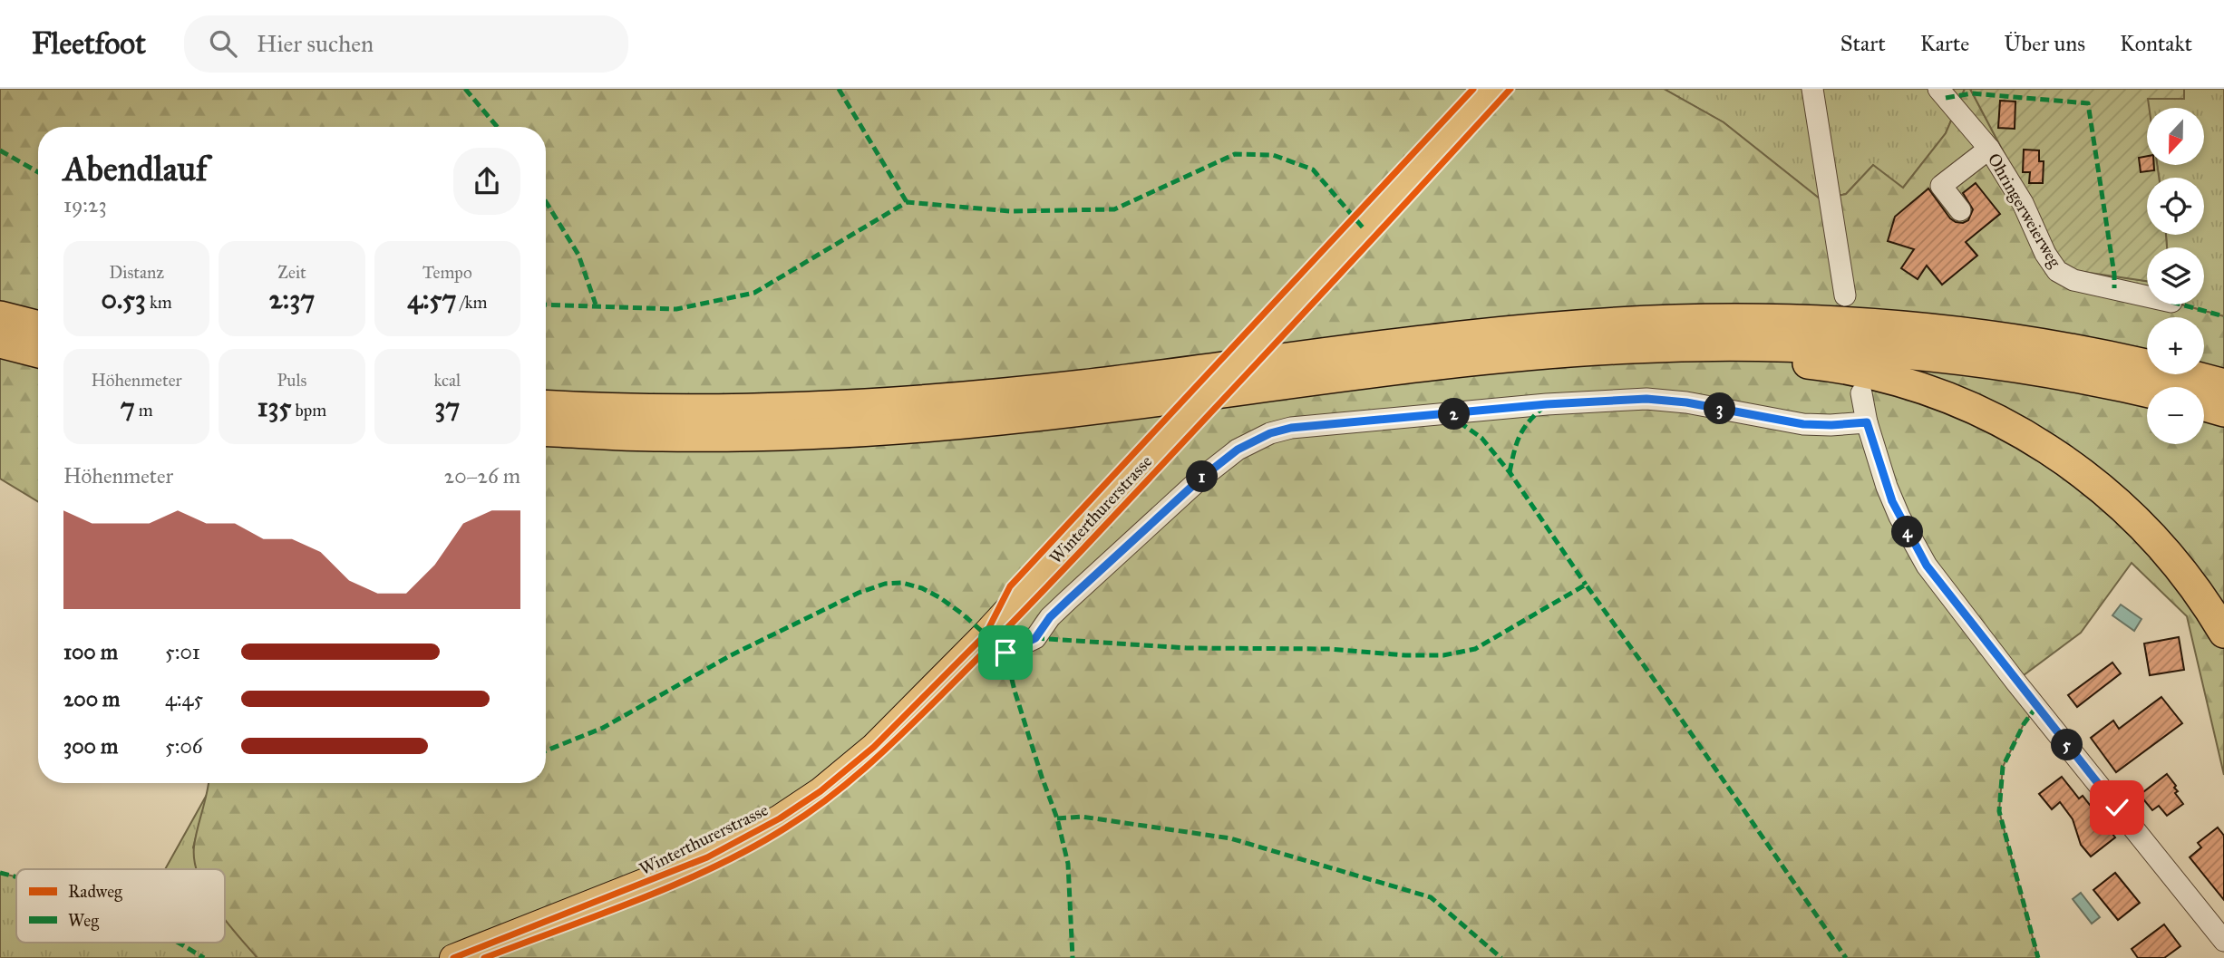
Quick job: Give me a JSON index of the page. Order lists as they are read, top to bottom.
{
  "streets": {
    "main road": ["Winterthurerstrasse"],
    "street": ["Ohringerweierweg"]
  },
  "legend": ["Radweg", "Weg"],
  "north": "bottom",
  "page": {
    "header": "Fleetfoot",
    "search": "Hier suchen",
    "nav": [
      "Start",
      "Karte",
      "Über uns",
      "Kontakt"
    ],
    "map_buttons": ["+", "−"],
    "heading": ["Abendlauf", "19:23"],
    "stats": [
      ["Distanz", "0.53 km"],
      ["Zeit", "2:37"],
      ["Tempo", "4:57 /km"],
      ["Höhenmeter", "7 m"],
      ["Puls", "135 bpm"],
      ["kcal", "37"]
    ],
    "pins": [
      "3",
      "2",
      "1",
      "4",
      "5"
    ],
    "chart": ["Höhenmeter", "20–26 m"],
    "list": [
      {
        "name": "100 m",
        "note": "5:01"
      },
      {
        "name": "200 m",
        "note": "4:45"
      },
      {
        "name": "300 m",
        "note": "5:06"
      }
    ]
  }
}
